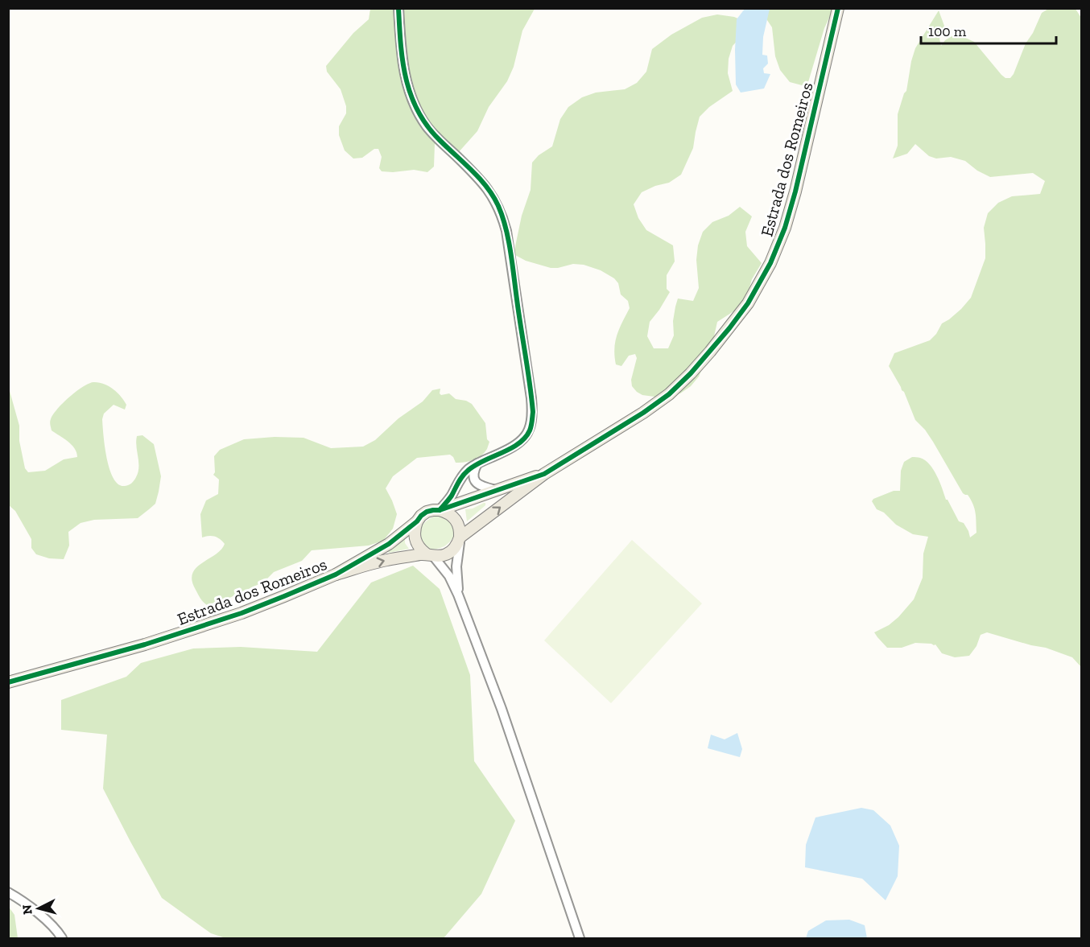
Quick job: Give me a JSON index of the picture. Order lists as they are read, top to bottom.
{
  "streets": {
    "main road": ["Estrada dos Romeiros"]
  },
  "scale_bar": "100 m",
  "north": "left"
}
